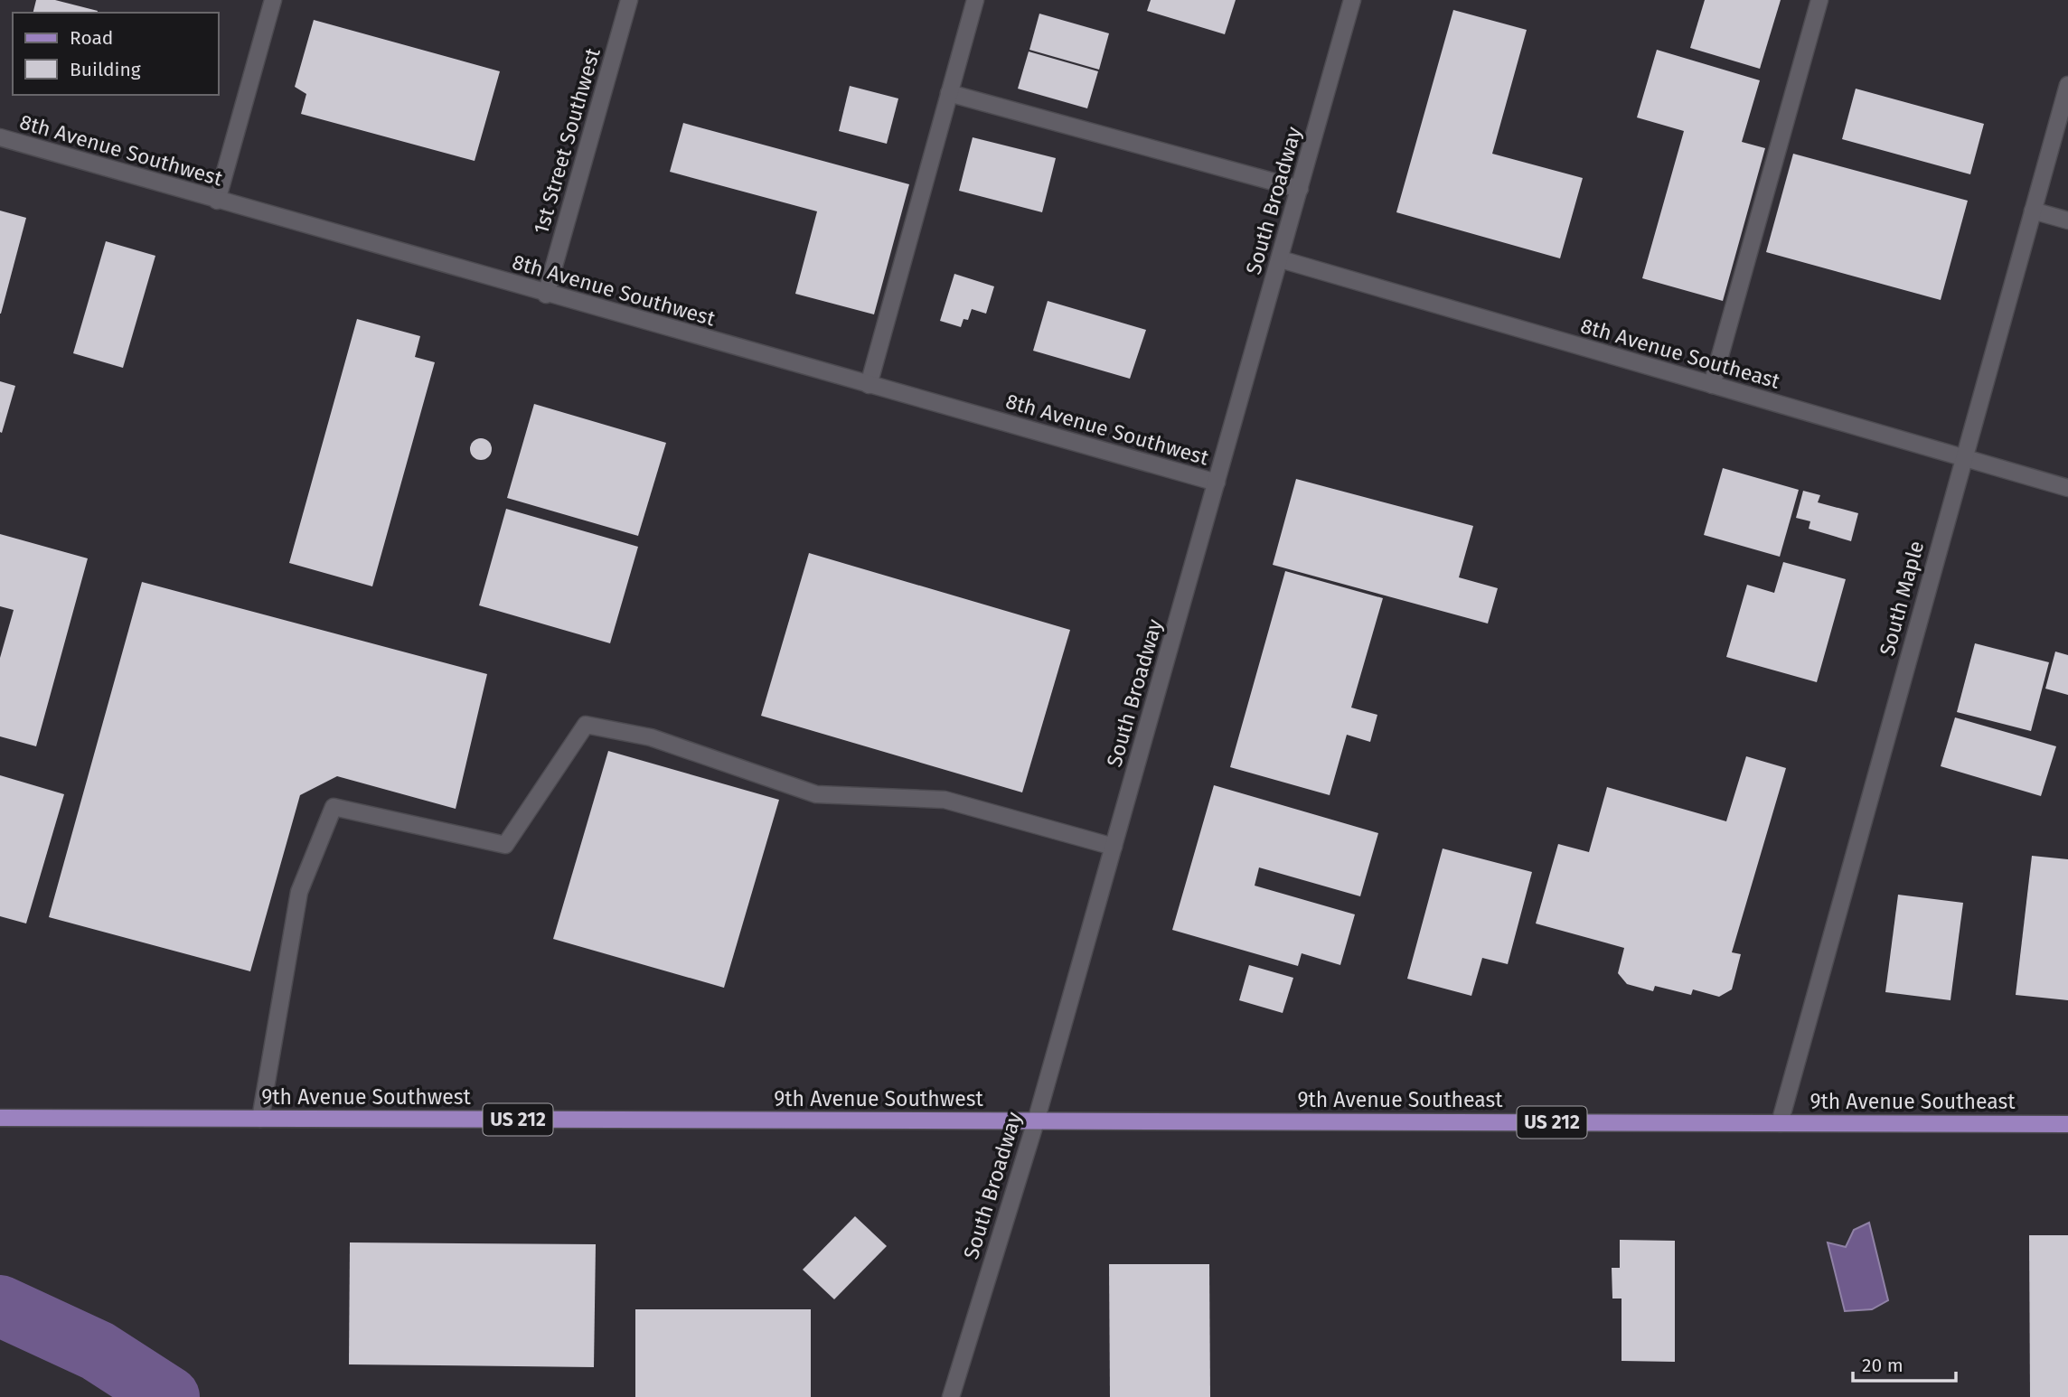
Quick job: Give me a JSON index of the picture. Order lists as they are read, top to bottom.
{
  "streets": {
    "main road": ["9th Avenue Southwest", "9th Avenue Southeast", "US 212"],
    "street": [
      "1st Street Southwest",
      "8th Avenue Southwest",
      "South Broadway",
      "8th Avenue Southeast",
      "South Maple"
    ]
  },
  "crossings": [
    ["1st Street Southwest", "8th Avenue Southwest"],
    ["8th Avenue Southwest", "South Broadway"],
    ["South Broadway", "8th Avenue Southeast"],
    ["South Broadway", "9th Avenue Southwest"],
    ["South Broadway", "9th Avenue Southeast"],
    ["8th Avenue Southeast", "South Maple"],
    ["South Maple", "9th Avenue Southeast"],
    ["9th Avenue Southwest", "9th Avenue Southeast"]
  ],
  "legend": ["Road", "Building"],
  "scale_bar": "20 m"
}
